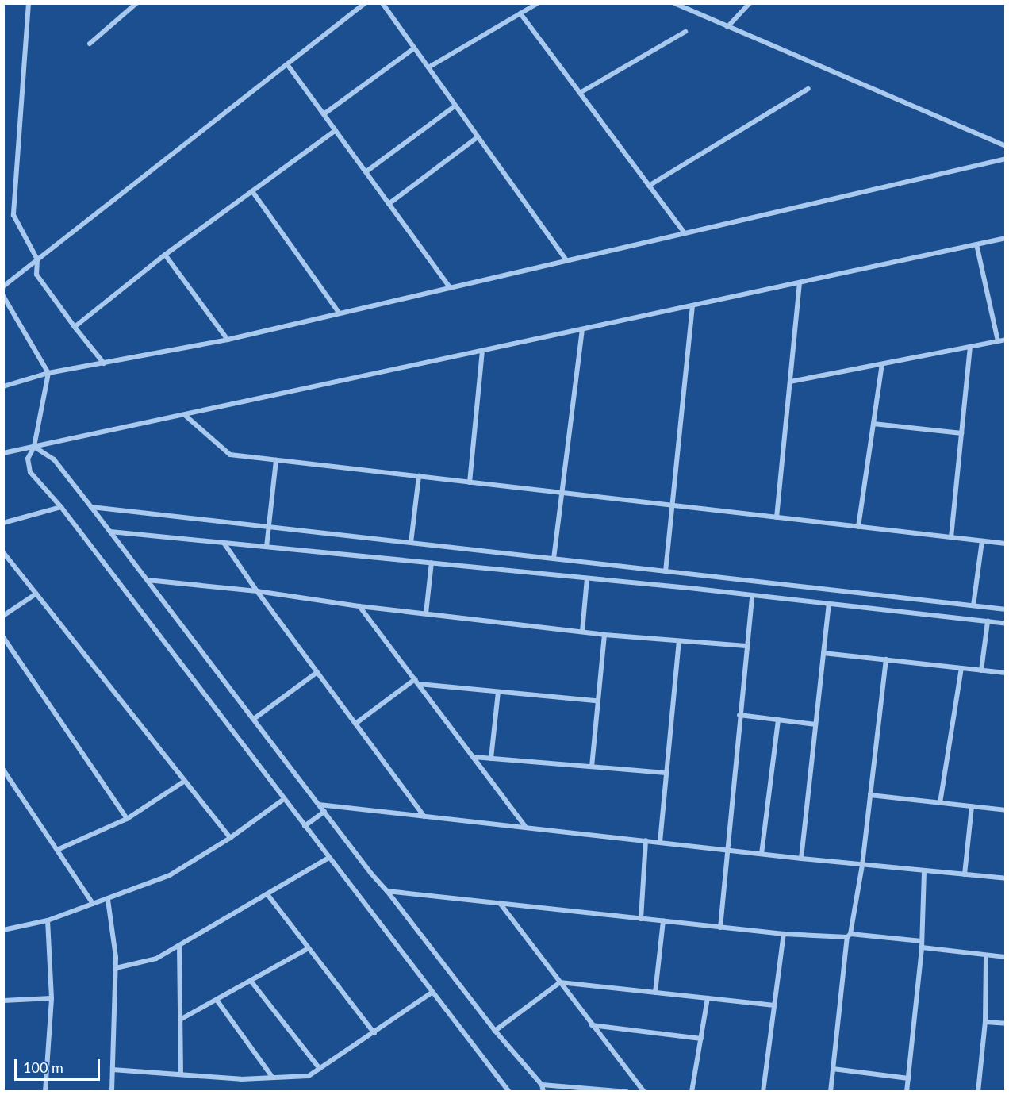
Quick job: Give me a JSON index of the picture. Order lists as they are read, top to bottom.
{
  "scale_bar": "100 m"
}
